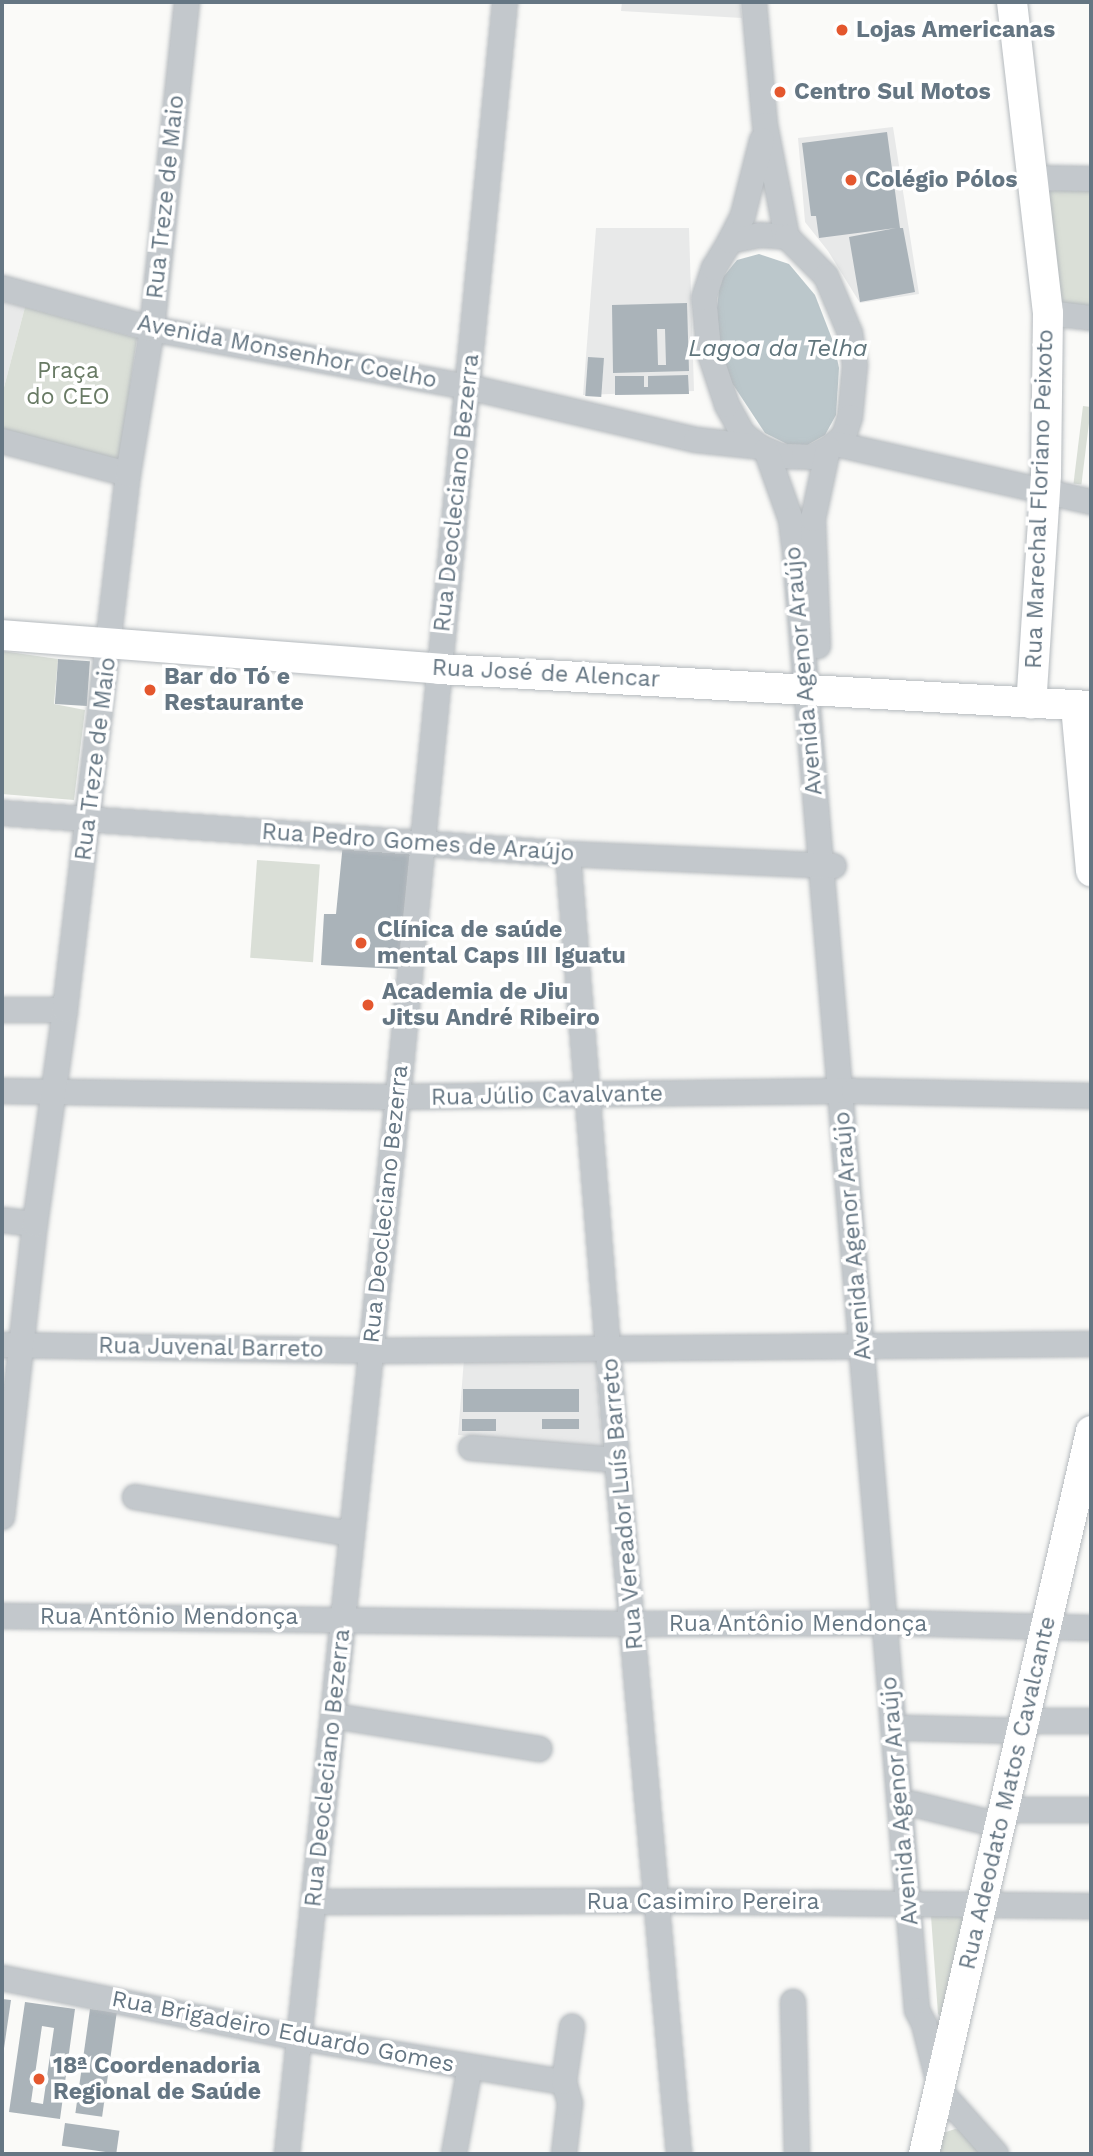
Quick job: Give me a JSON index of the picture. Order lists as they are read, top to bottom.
{
  "streets": {
    "main road": ["Rua Marechal Floriano Peixoto", "Rua José de Alencar", "Rua Adeodato Matos Cavalcante"],
    "street": [
      "Rua Treze de Maio",
      "Avenida Monsenhor Coelho",
      "Rua Deocleciano Bezerra",
      "Avenida Agenor Araújo",
      "Rua Pedro Gomes de Araújo",
      "Rua Júlio Cavalvante",
      "Rua Juvenal Barreto",
      "Rua Vereador Luís Barreto",
      "Rua Antônio Mendonça",
      "Rua Casimiro Pereira",
      "Rua Brigadeiro Eduardo Gomes"
    ]
  },
  "crossings": [
    ["Rua Treze de Maio", "Avenida Monsenhor Coelho"],
    ["Rua Treze de Maio", "Rua José de Alencar"],
    ["Rua Treze de Maio", "Rua Pedro Gomes de Araújo"],
    ["Rua Treze de Maio", "Rua Júlio Cavalvante"],
    ["Rua Treze de Maio", "Rua Juvenal Barreto"],
    ["Avenida Monsenhor Coelho", "Rua Deocleciano Bezerra"],
    ["Avenida Monsenhor Coelho", "Avenida Agenor Araújo"],
    ["Rua Deocleciano Bezerra", "Rua José de Alencar"],
    ["Rua Deocleciano Bezerra", "Rua Pedro Gomes de Araújo"],
    ["Rua Deocleciano Bezerra", "Rua Júlio Cavalvante"],
    ["Rua Deocleciano Bezerra", "Rua Juvenal Barreto"],
    ["Rua Deocleciano Bezerra", "Rua Antônio Mendonça"],
    ["Rua Deocleciano Bezerra", "Rua Casimiro Pereira"],
    ["Rua Deocleciano Bezerra", "Rua Brigadeiro Eduardo Gomes"],
    ["Rua Marechal Floriano Peixoto", "Rua José de Alencar"],
    ["Avenida Agenor Araújo", "Rua José de Alencar"],
    ["Avenida Agenor Araújo", "Rua Pedro Gomes de Araújo"],
    ["Avenida Agenor Araújo", "Rua Júlio Cavalvante"],
    ["Avenida Agenor Araújo", "Rua Juvenal Barreto"],
    ["Avenida Agenor Araújo", "Rua Antônio Mendonça"],
    ["Avenida Agenor Araújo", "Rua Adeodato Matos Cavalcante"],
    ["Avenida Agenor Araújo", "Rua Casimiro Pereira"],
    ["Rua Pedro Gomes de Araújo", "Rua Vereador Luís Barreto"],
    ["Rua Júlio Cavalvante", "Rua Vereador Luís Barreto"],
    ["Rua Juvenal Barreto", "Rua Vereador Luís Barreto"],
    ["Rua Vereador Luís Barreto", "Rua Antônio Mendonça"],
    ["Rua Vereador Luís Barreto", "Rua Casimiro Pereira"],
    ["Rua Antônio Mendonça", "Rua Adeodato Matos Cavalcante"],
    ["Rua Adeodato Matos Cavalcante", "Rua Casimiro Pereira"]
  ],
  "water": ["Lagoa da Telha"],
  "parks": ["Praça do CEO"],
  "places": [
    "Lojas Americanas",
    "Centro Sul Motos",
    "Colégio Pólos",
    "Bar do Tó e Restaurante",
    "Clínica de saúde mental Caps III Iguatu",
    "Academia de Jiu Jitsu André Ribeiro",
    "18ª Coordenadoria Regional de Saúde"
  ]
}
